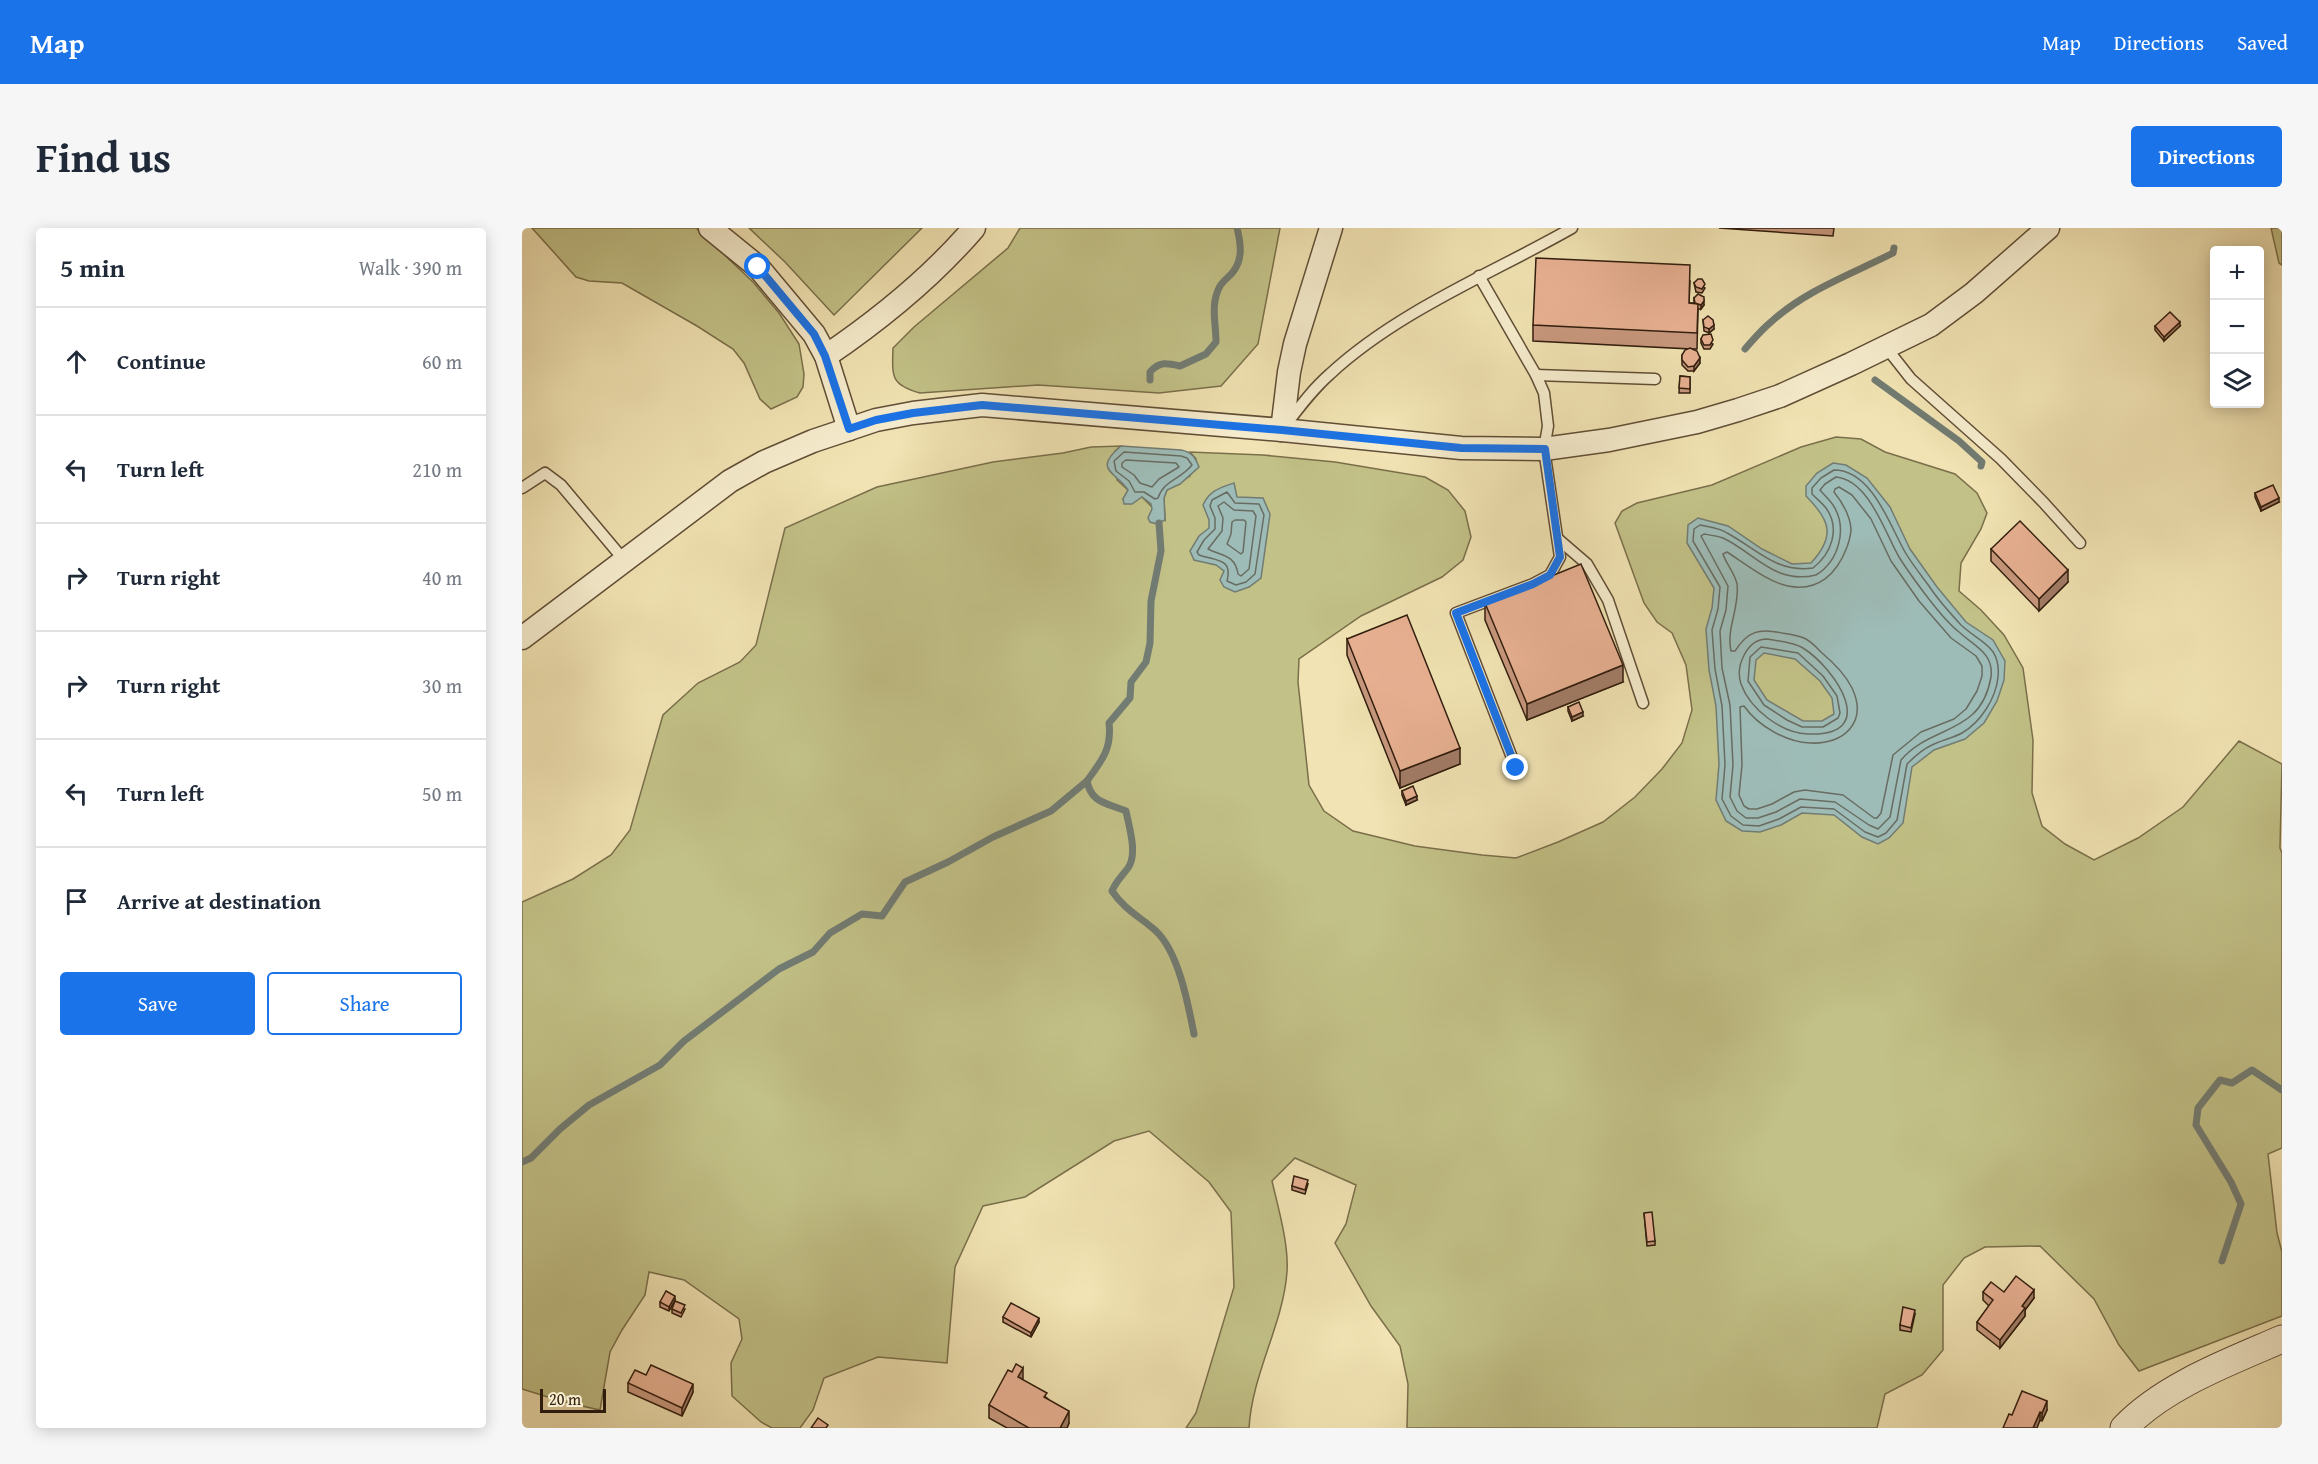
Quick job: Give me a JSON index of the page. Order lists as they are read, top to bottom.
{
  "scale_bar": "20 m",
  "page": {
    "header": "Map",
    "nav": ["Map", "Directions", "Saved"],
    "title": "Find us",
    "buttons": [
      "Directions",
      ["Save", "Share"]
    ],
    "heading": ["5 min", "Walk · 390 m"],
    "map_buttons": ["+", "−"],
    "list": [
      ["Continue", "60 m"],
      ["Turn left", "210 m"],
      ["Turn right", "40 m"],
      ["Turn right", "30 m"],
      ["Turn left", "50 m"],
      "Arrive at destination"
    ],
    "scale": "20 m"
  }
}
